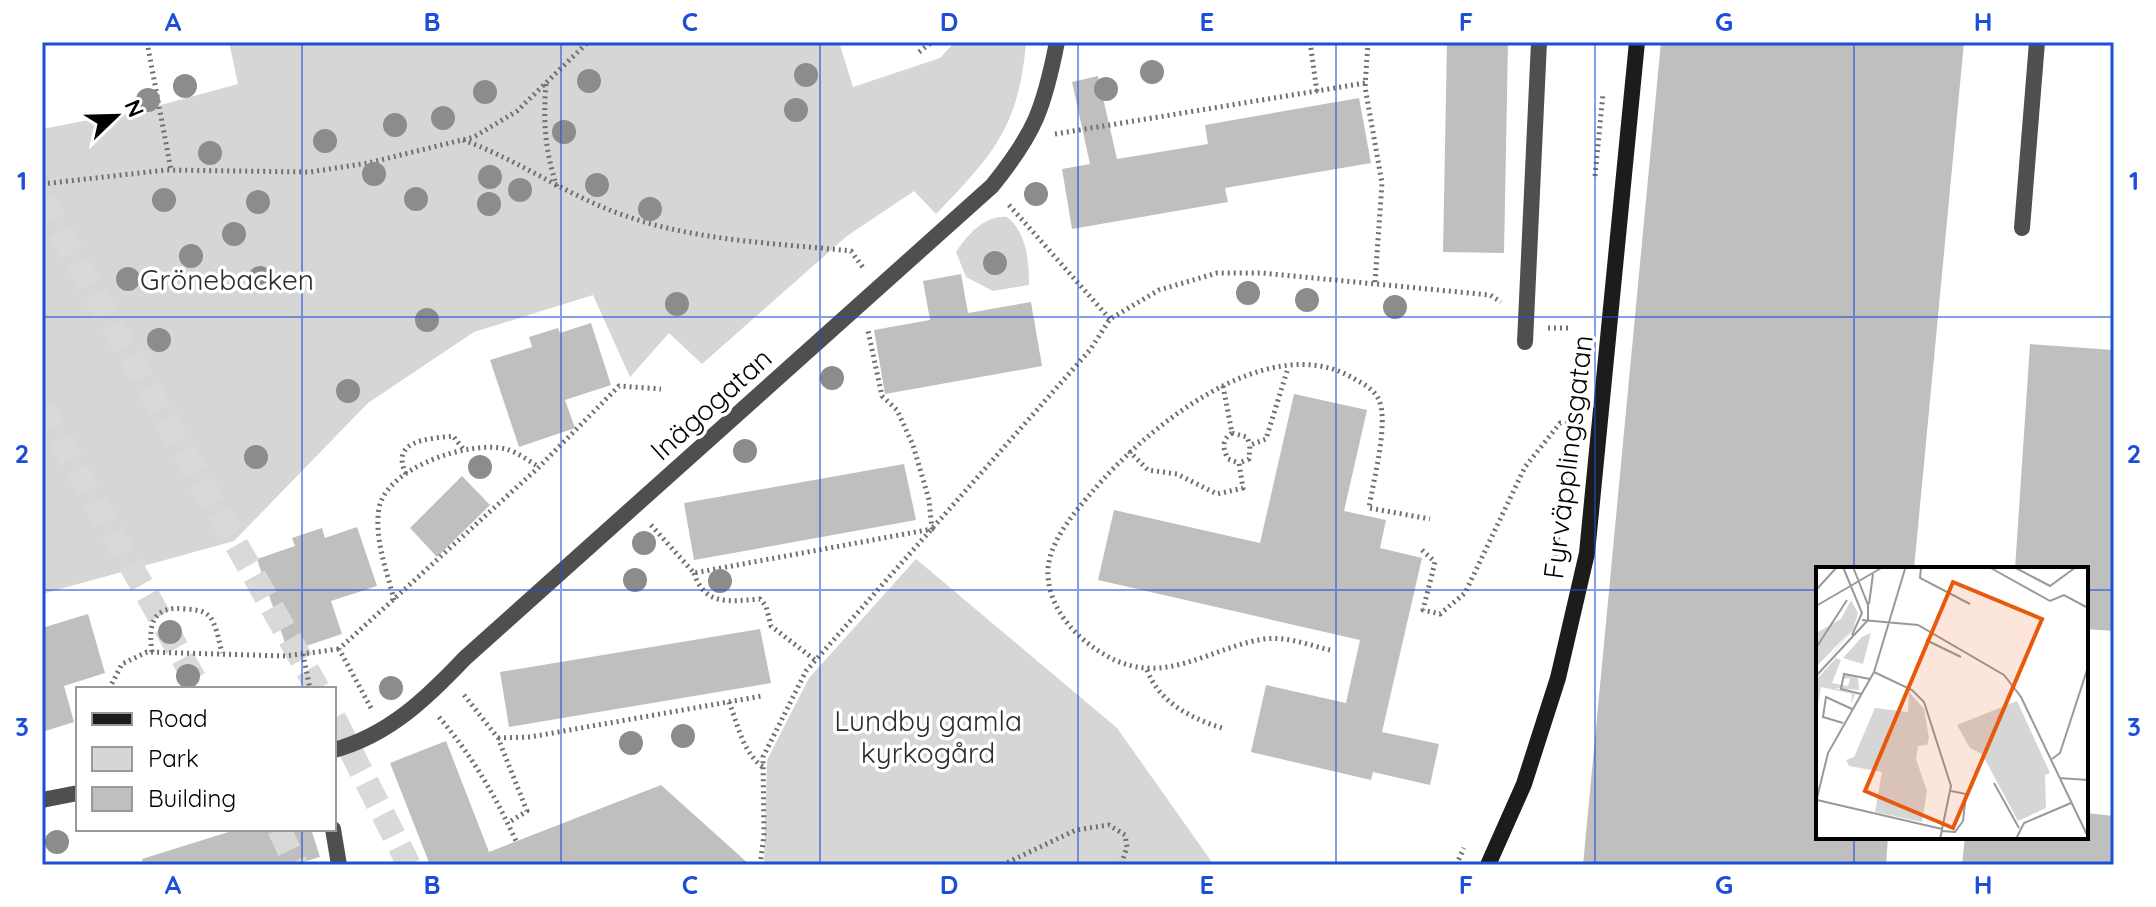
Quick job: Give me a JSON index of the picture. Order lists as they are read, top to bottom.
{
  "streets": {
    "street": ["Inägogatan", "Fyrväpplingsgatan"]
  },
  "parks": ["Grönebacken", "Lundby gamla kyrkogård"],
  "legend": ["Road", "Park", "Building"],
  "north": "top right",
  "grid": {
    "columns": [
      "A",
      "B",
      "C",
      "D",
      "E",
      "F",
      "G",
      "H"
    ],
    "rows": ["1", "2", "3"]
  }
}
